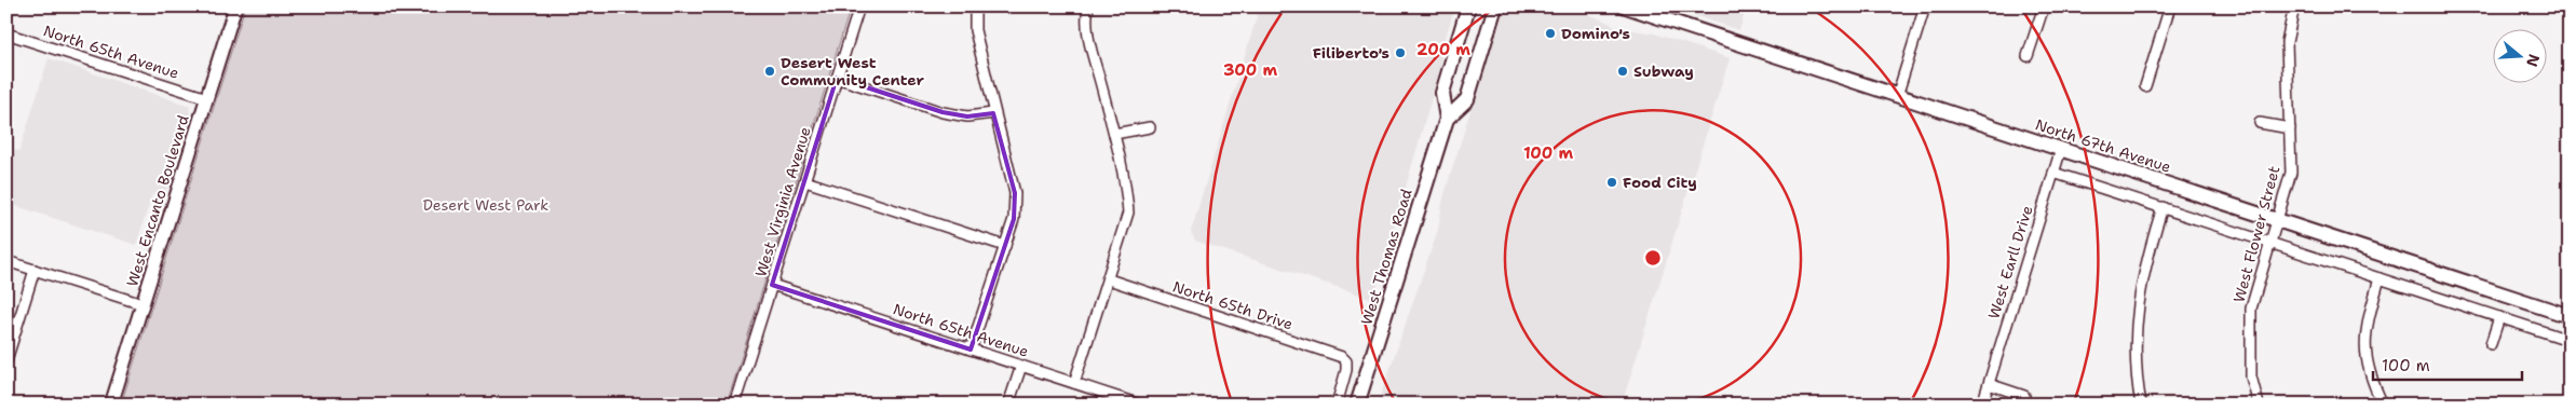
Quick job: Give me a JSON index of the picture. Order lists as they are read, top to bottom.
{
  "streets": {
    "main road": ["North 67th Avenue", "West Thomas Road"],
    "street": [
      "North 65th Avenue",
      "West Encanto Boulevard",
      "West Virginia Avenue",
      "West Flower Street",
      "West Earll Drive",
      "North 65th Drive"
    ]
  },
  "crossings": [
    ["North 65th Avenue", "West Encanto Boulevard"],
    ["North 65th Avenue", "West Virginia Avenue"],
    ["North 67th Avenue", "West Flower Street"],
    ["North 67th Avenue", "West Earll Drive"]
  ],
  "parks": ["Desert West Park"],
  "places": [
    "Domino's",
    "Filiberto's",
    "Desert West Community Center",
    "Subway",
    "Food City"
  ],
  "scale_bar": "100 m",
  "north": "right",
  "rings": ["200 m", "300 m", "100 m"]
}
